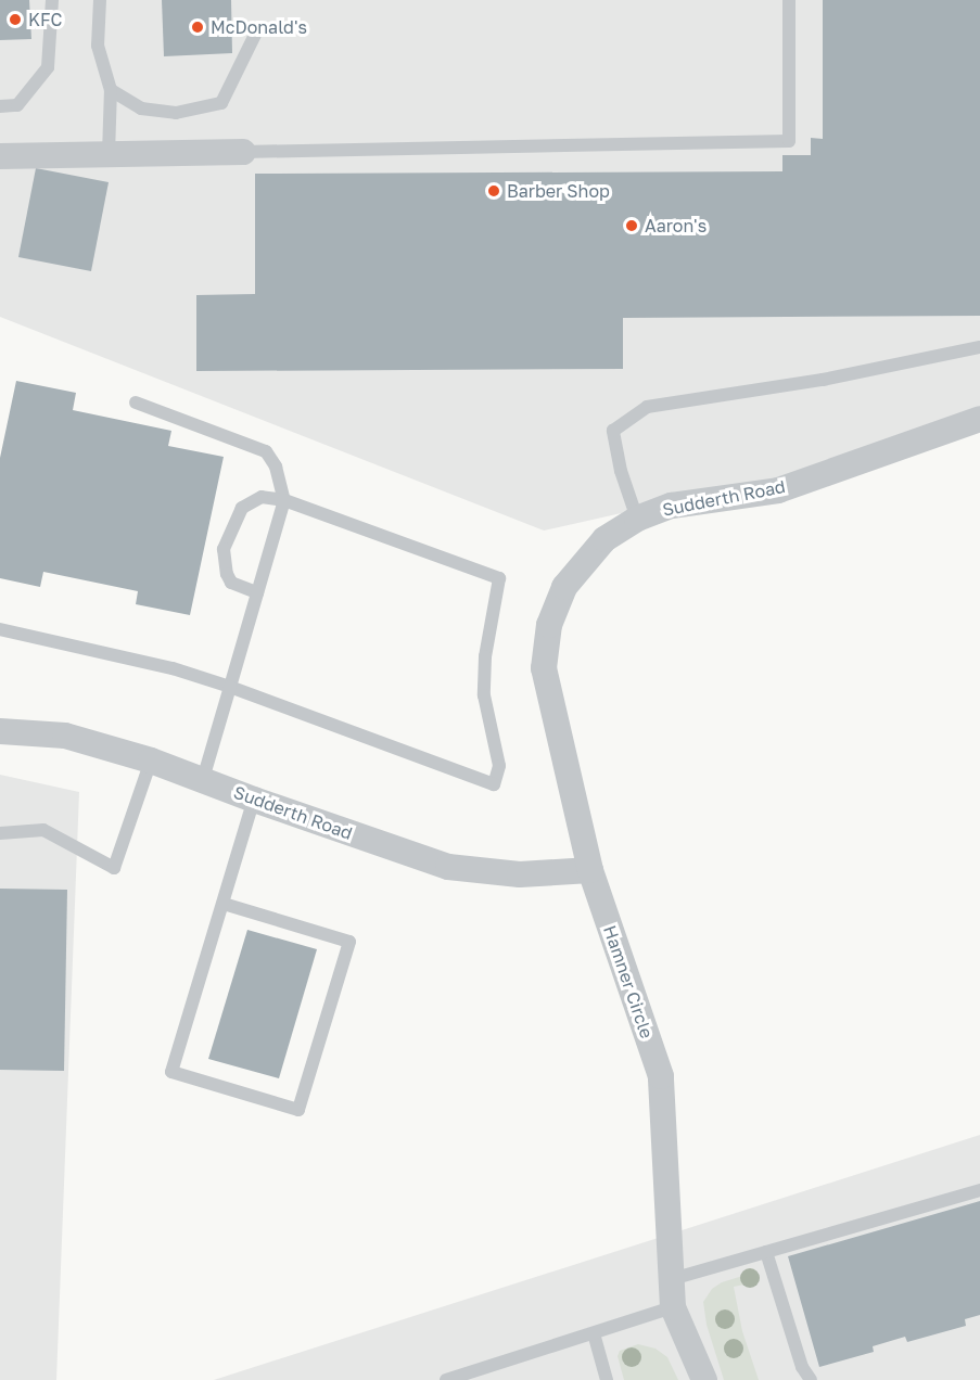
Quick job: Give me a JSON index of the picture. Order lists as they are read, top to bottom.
{
  "streets": {
    "street": ["Sudderth Road", "Hamner Circle"]
  },
  "crossings": [
    ["Sudderth Road", "Hamner Circle"]
  ],
  "places": [
    "KFC",
    "McDonald's",
    "Barber Shop",
    "Aaron's"
  ]
}
